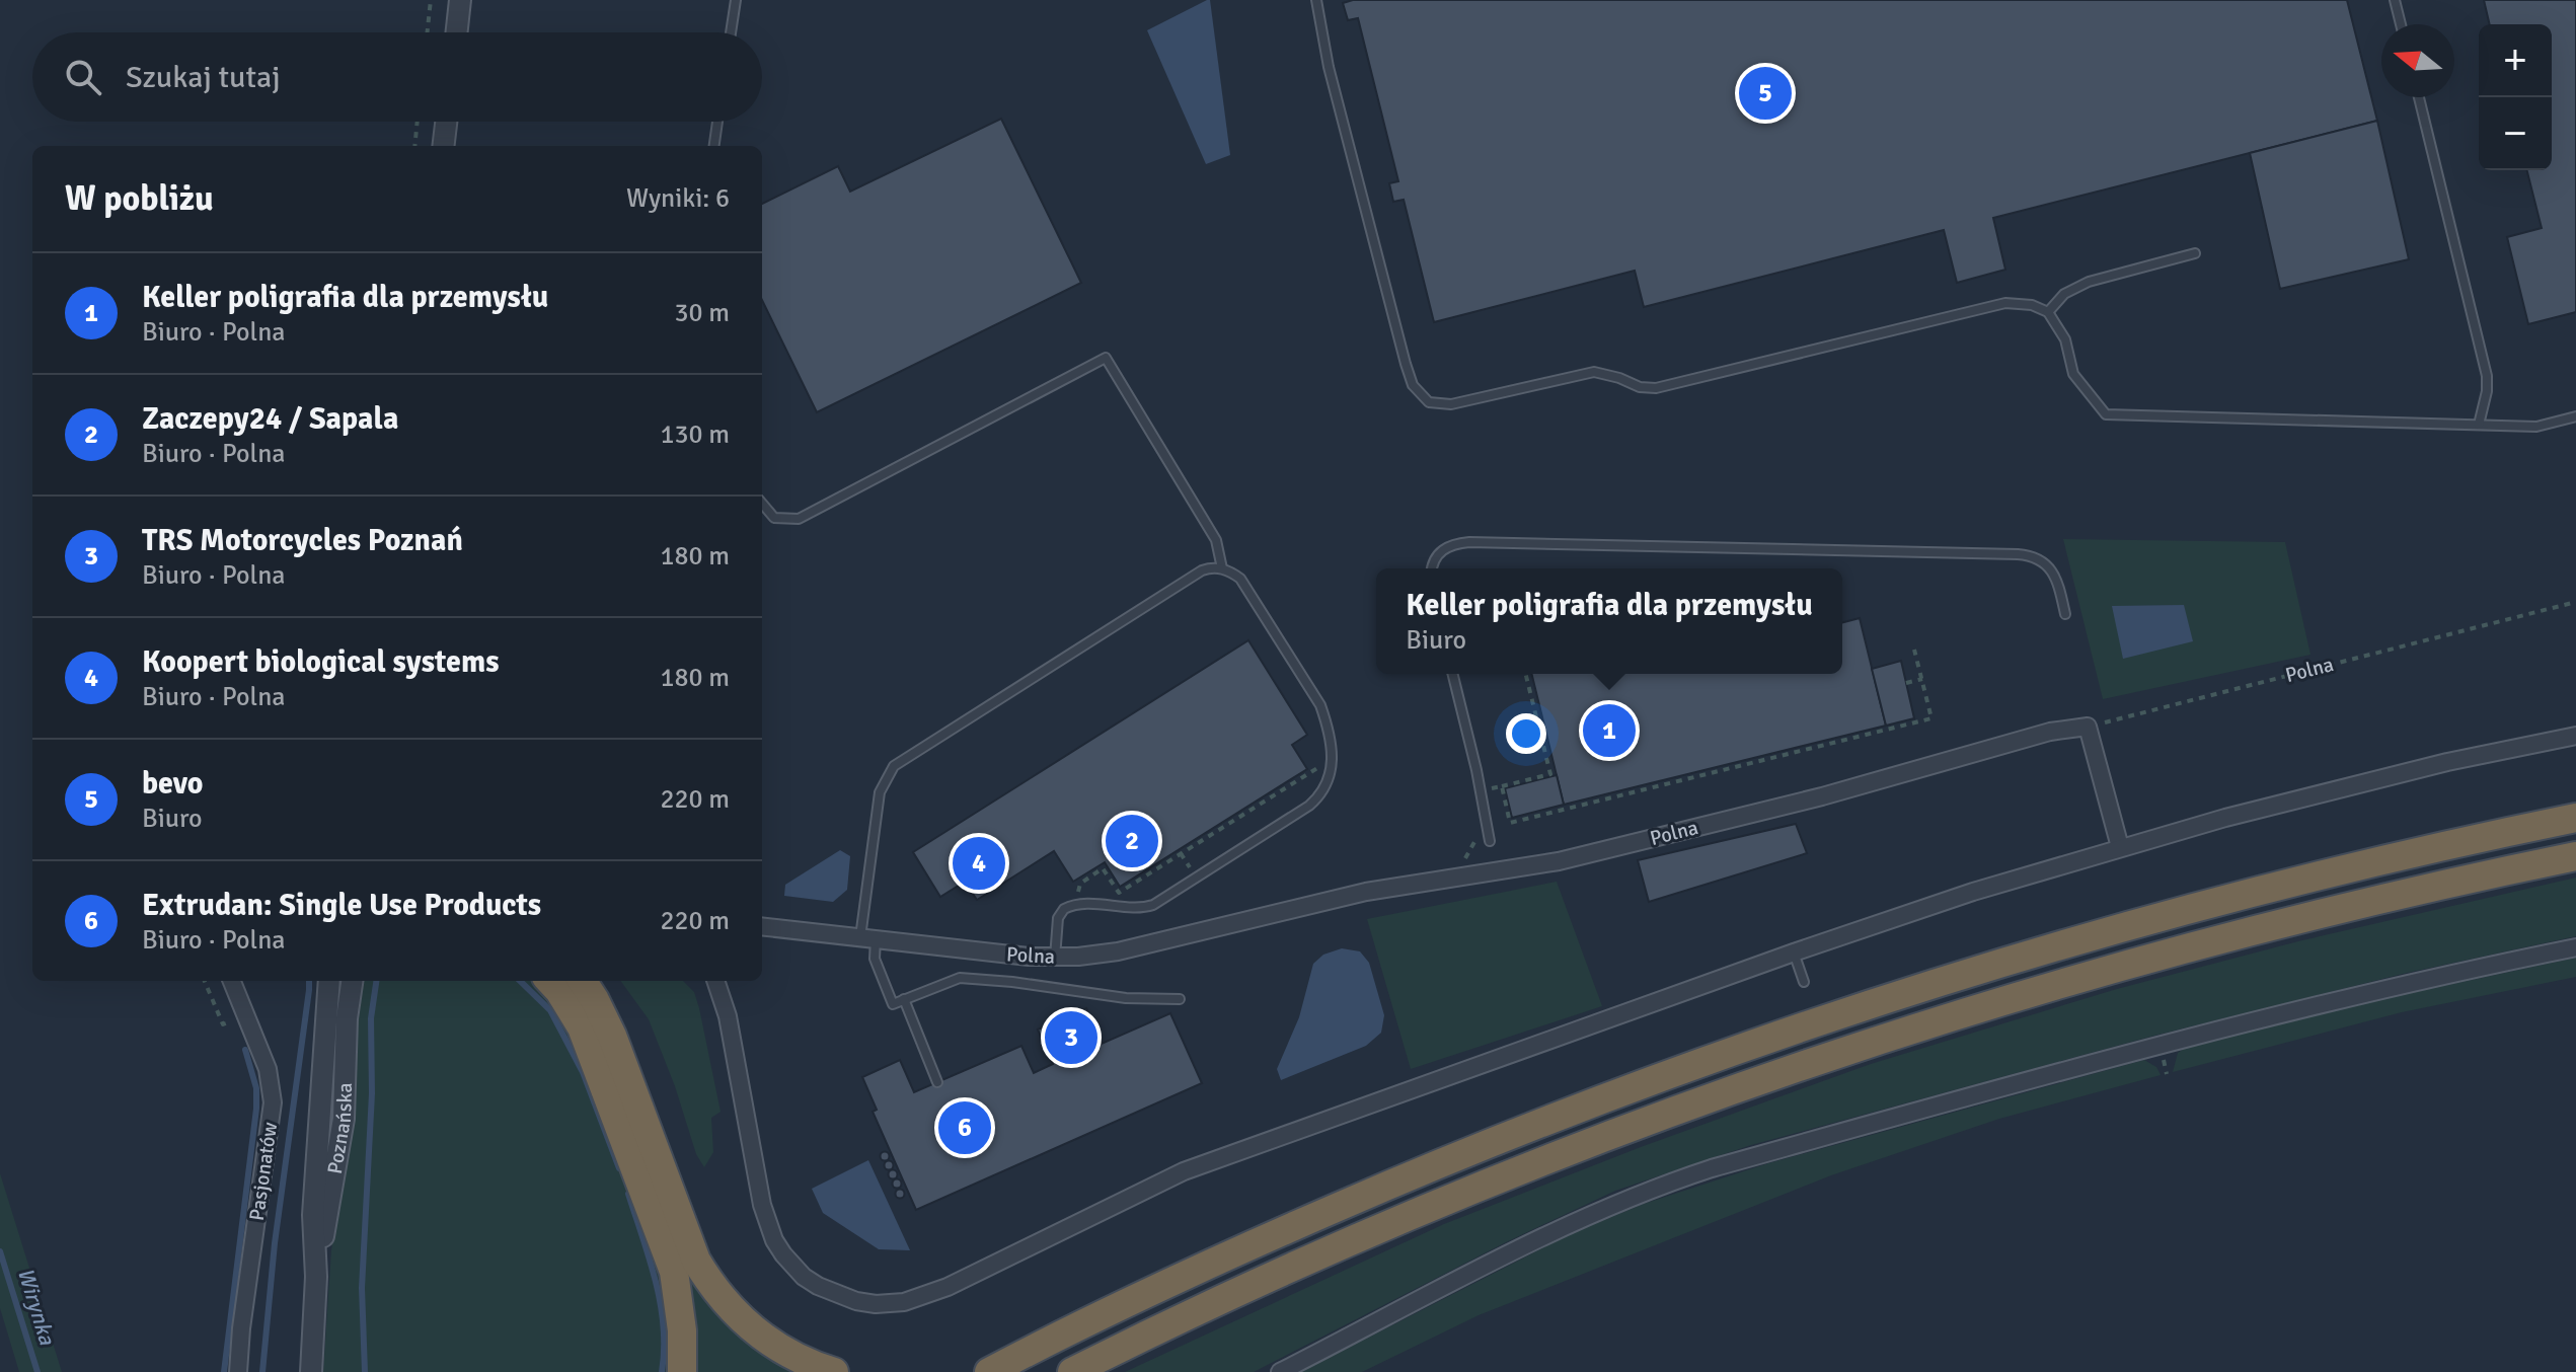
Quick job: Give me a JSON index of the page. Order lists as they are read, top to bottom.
{
  "streets": {
    "street": ["Polna", "Poznańska", "Pasjonatów"]
  },
  "water": ["Wirynka"],
  "north": "left",
  "page": {
    "map_buttons": ["+", "−"],
    "search": "Szukaj tutaj",
    "pins": [
      "5",
      "1",
      "2",
      "4",
      "3",
      "6"
    ],
    "heading": ["W pobliżu", "Wyniki: 6"],
    "list": [
      {
        "mark": "1",
        "name": "Keller poligrafia dla przemysłu",
        "note": "Biuro · Polna",
        "value": "30 m"
      },
      {
        "mark": "2",
        "name": "Zaczepy24 / Sapala",
        "note": "Biuro · Polna",
        "value": "130 m"
      },
      {
        "mark": "3",
        "name": "TRS Motorcycles Poznań",
        "note": "Biuro · Polna",
        "value": "180 m"
      },
      {
        "mark": "4",
        "name": "Koopert biological systems",
        "note": "Biuro · Polna",
        "value": "180 m"
      },
      {
        "mark": "5",
        "name": "bevo",
        "note": "Biuro",
        "value": "220 m"
      },
      {
        "mark": "6",
        "name": "Extrudan: Single Use Products",
        "note": "Biuro · Polna",
        "value": "220 m"
      }
    ],
    "popup": ["Keller poligrafia dla przemysłu", "Biuro"]
  }
}
